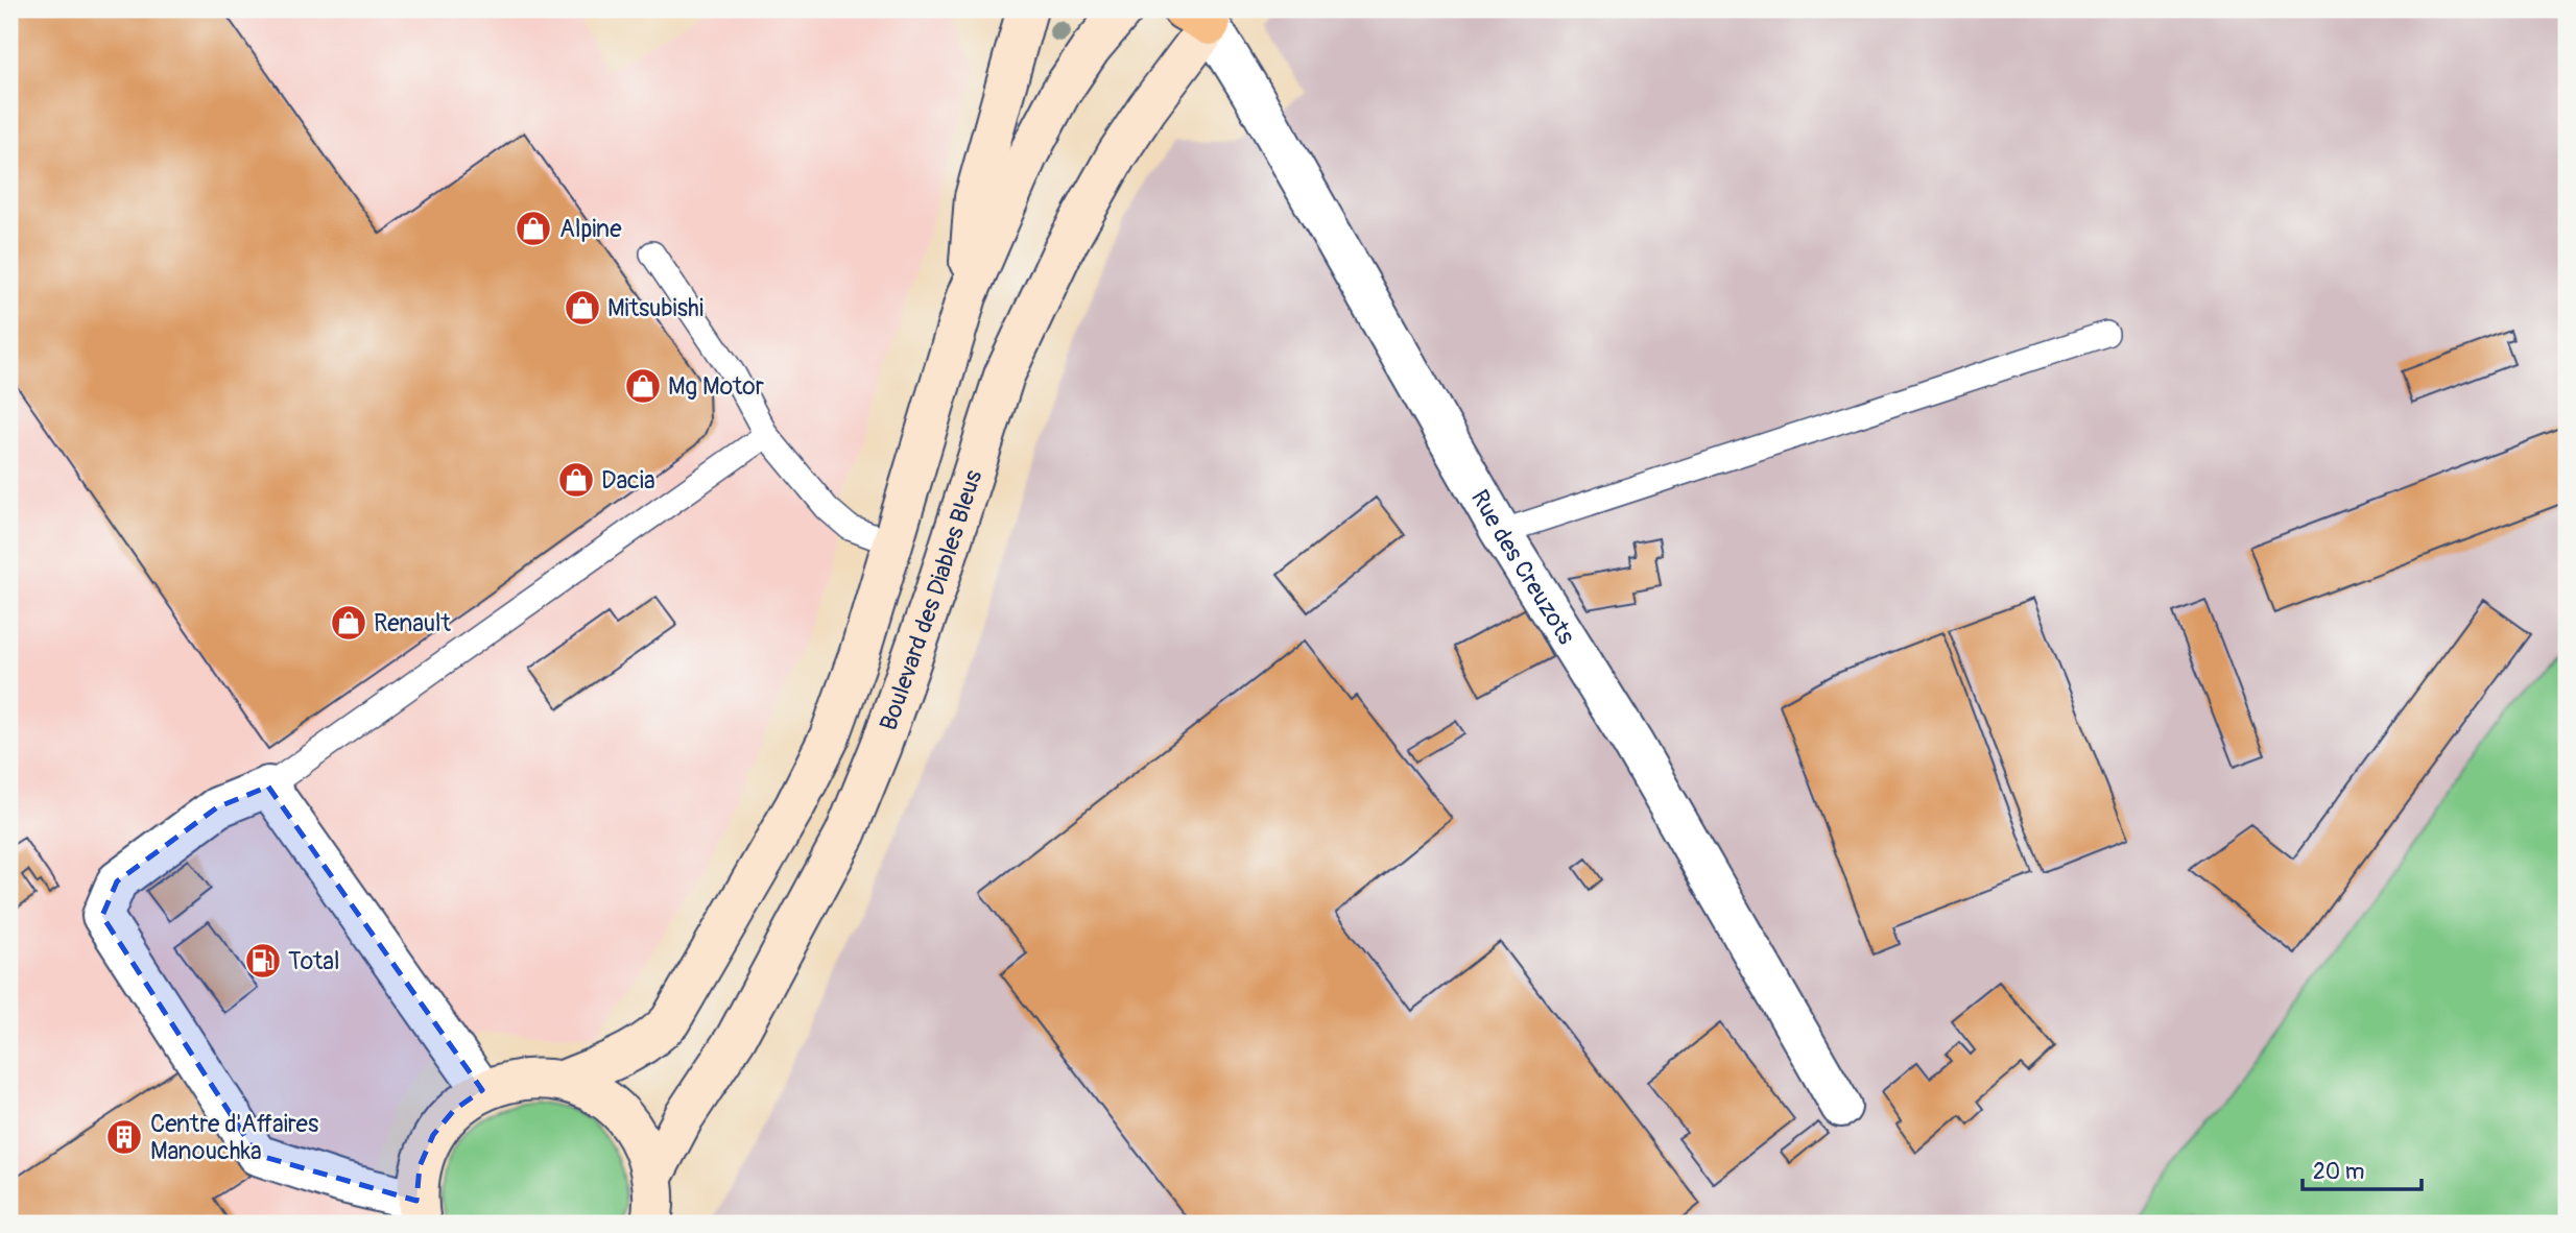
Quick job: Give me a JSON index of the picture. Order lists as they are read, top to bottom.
{
  "streets": {
    "main road": ["Boulevard des Diables Bleus"],
    "street": ["Rue des Creuzots"]
  },
  "crossings": [
    ["Rue des Creuzots", "Boulevard des Diables Bleus"]
  ],
  "places": {
    "shop": [
      "Alpine",
      "Mitsubishi",
      "Mg Motor",
      "Dacia",
      "Renault"
    ],
    "fuel station": ["Total"],
    "building": ["Centre d'Affaires Manouchka"]
  },
  "scale_bar": "20 m"
}
